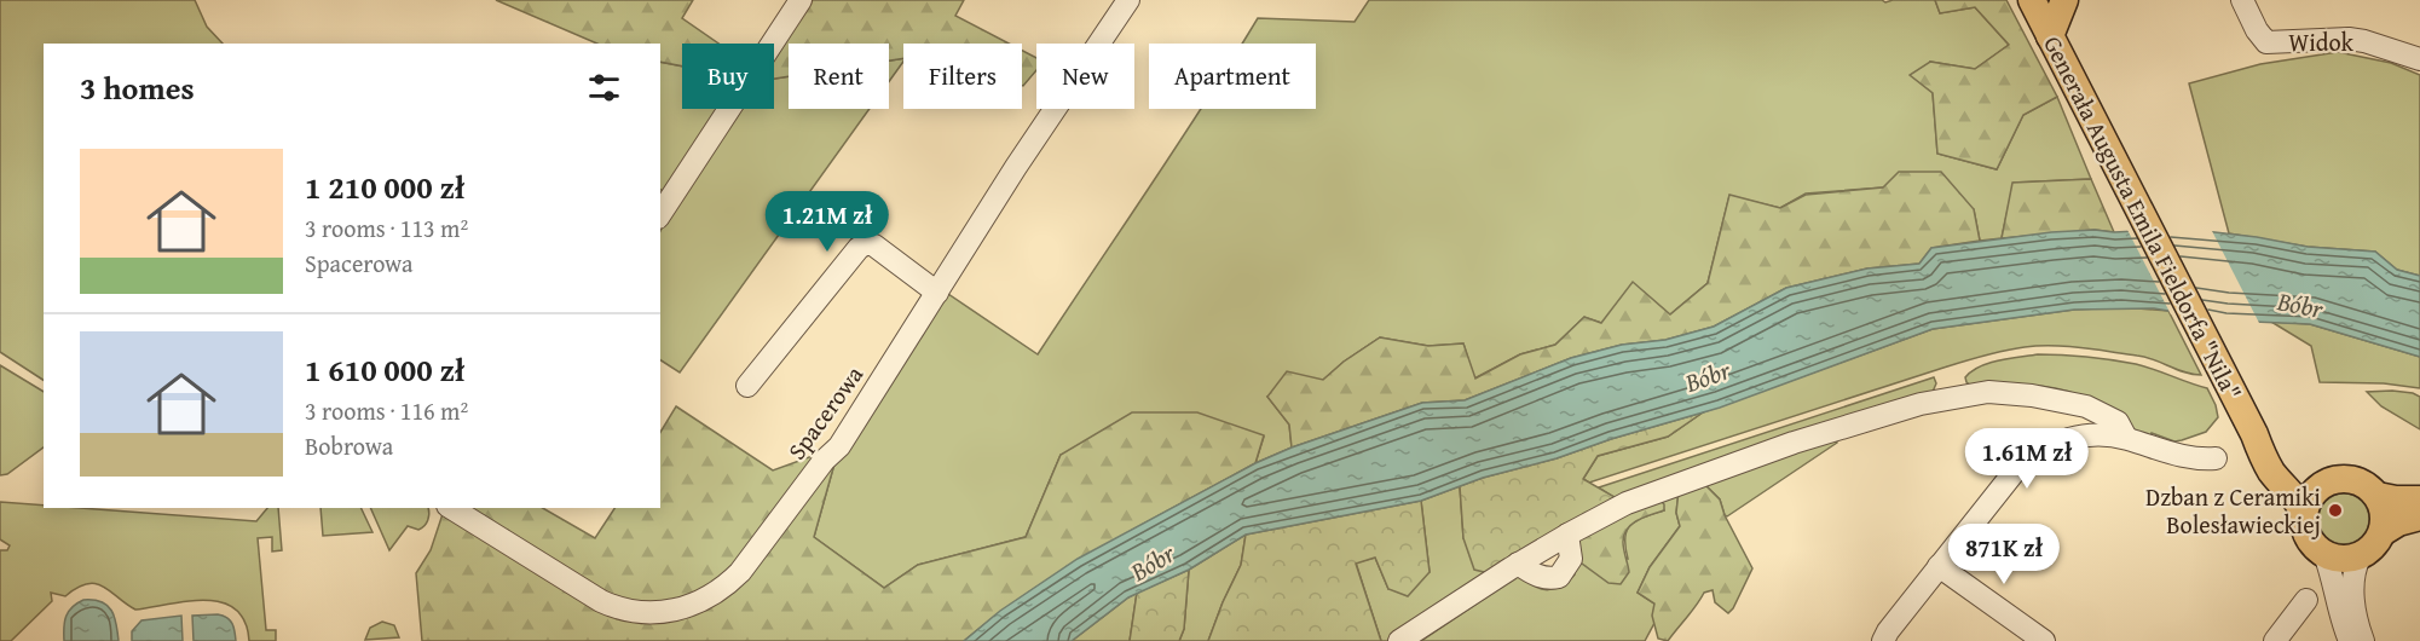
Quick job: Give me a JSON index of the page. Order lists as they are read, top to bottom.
{
  "streets": {
    "main road": ["Generała Augusta Emila Fieldorfa \"Nila\""],
    "street": ["Widok", "Spacerowa"]
  },
  "water": ["Bóbr"],
  "places": ["Dzban z Ceramiki Bolesławieckiej"],
  "page": {
    "chip": [
      "Buy",
      "Rent",
      "Filters",
      "New",
      "Apartment"
    ],
    "heading": "3 homes",
    "list": [
      {
        "name": "1 210 000 zł",
        "note": "3 rooms · 113 m² · Spacerowa"
      },
      {
        "name": "1 610 000 zł",
        "note": "3 rooms · 116 m² · Bobrowa"
      }
    ],
    "price": ["1.21M zł", "1.61M zł", "871K zł"]
  }
}
